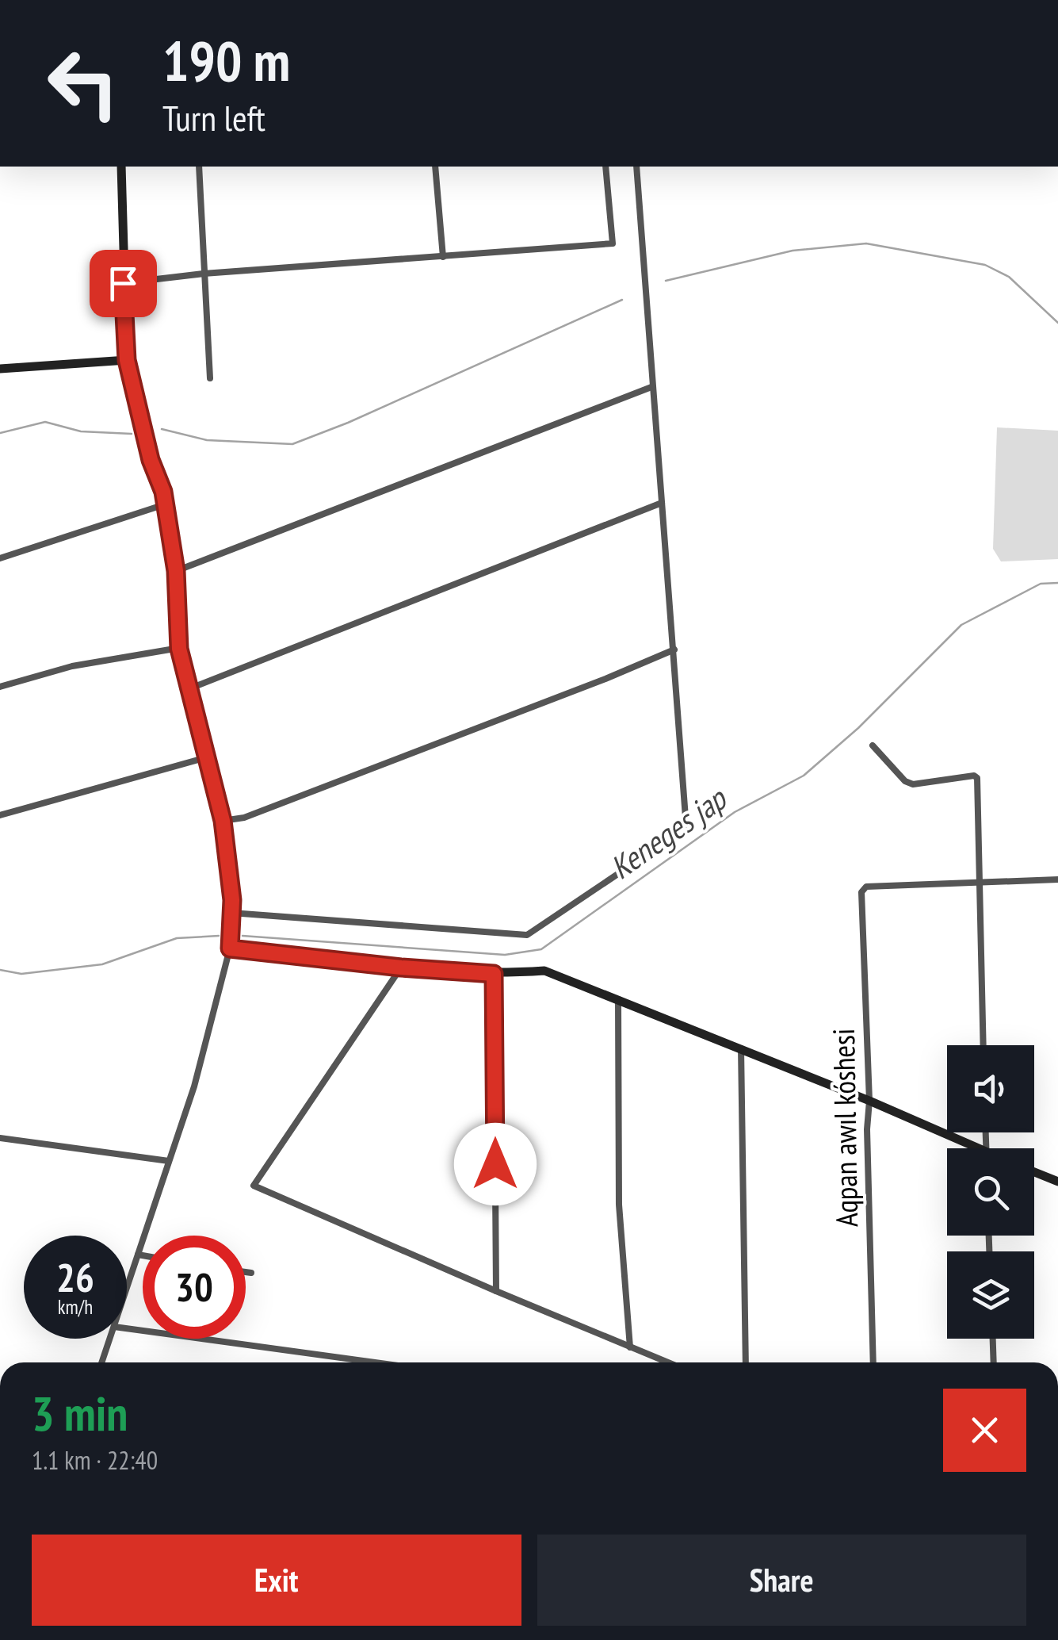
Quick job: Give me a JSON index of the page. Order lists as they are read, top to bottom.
{
  "streets": {
    "street": ["Aqpan awıl kóshesi"]
  },
  "water": ["Keneges jap"],
  "page": {
    "turn": ["190 m", "Turn left"],
    "speed": "26 km/h",
    "limit": "30",
    "heading": ["3 min", "1.1 km · 22:40"],
    "buttons": ["Exit", "Share"]
  }
}
